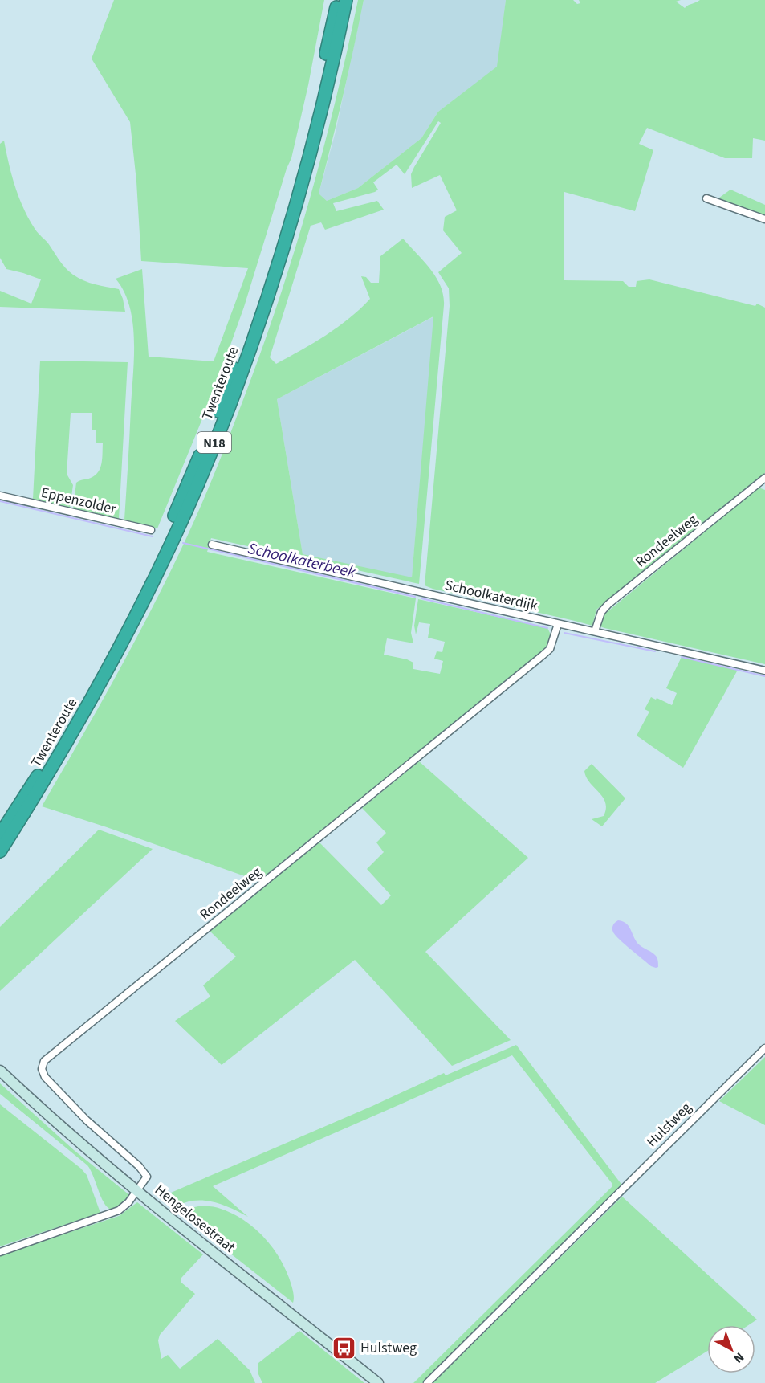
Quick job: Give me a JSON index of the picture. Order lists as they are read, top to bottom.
{
  "streets": {
    "highway": ["Twenteroute", "N18"],
    "main road": ["Hengelosestraat"],
    "street": [
      "Eppenzolder",
      "Rondeelweg",
      "Schoolkaterdijk",
      "Hulstweg"
    ]
  },
  "crossings": [
    ["Rondeelweg", "Schoolkaterdijk"],
    ["Rondeelweg", "Hengelosestraat"]
  ],
  "water": ["Schoolkaterbeek"],
  "places": {
    "bus stop": ["Hulstweg"]
  },
  "north": "bottom right"
}
